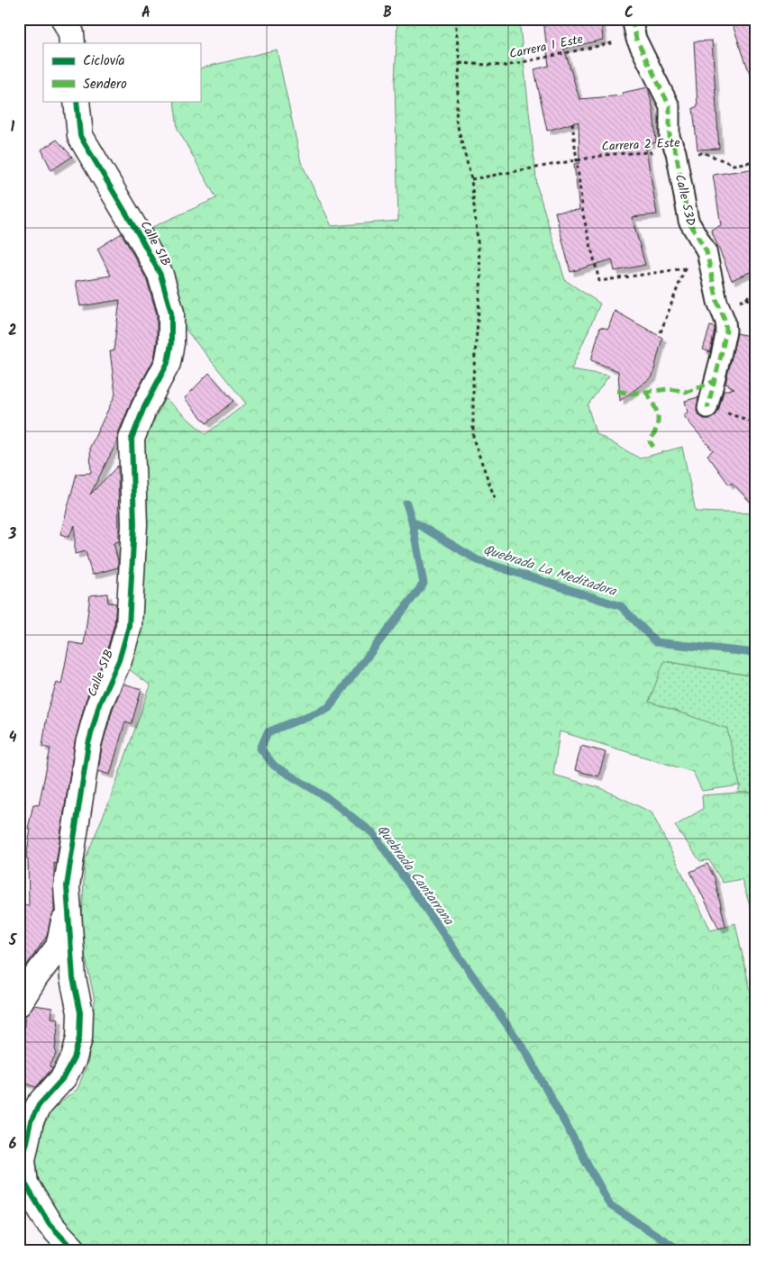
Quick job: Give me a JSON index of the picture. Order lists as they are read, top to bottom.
{
  "streets": {
    "street": ["Calle 53D", "Calle 51B"],
    "path": ["Carrera 1 Este", "Carrera 2 Este"]
  },
  "crossings": [
    ["Carrera 1 Este", "Calle 53D"],
    ["Carrera 2 Este", "Calle 53D"]
  ],
  "water": ["Quebrada La Meditadora", "Quebrada Cantarrana"],
  "legend": ["Ciclovía", "Sendero"],
  "grid": {
    "columns": ["A", "B", "C"],
    "rows": [
      "1",
      "2",
      "3",
      "4",
      "5",
      "6"
    ]
  }
}
